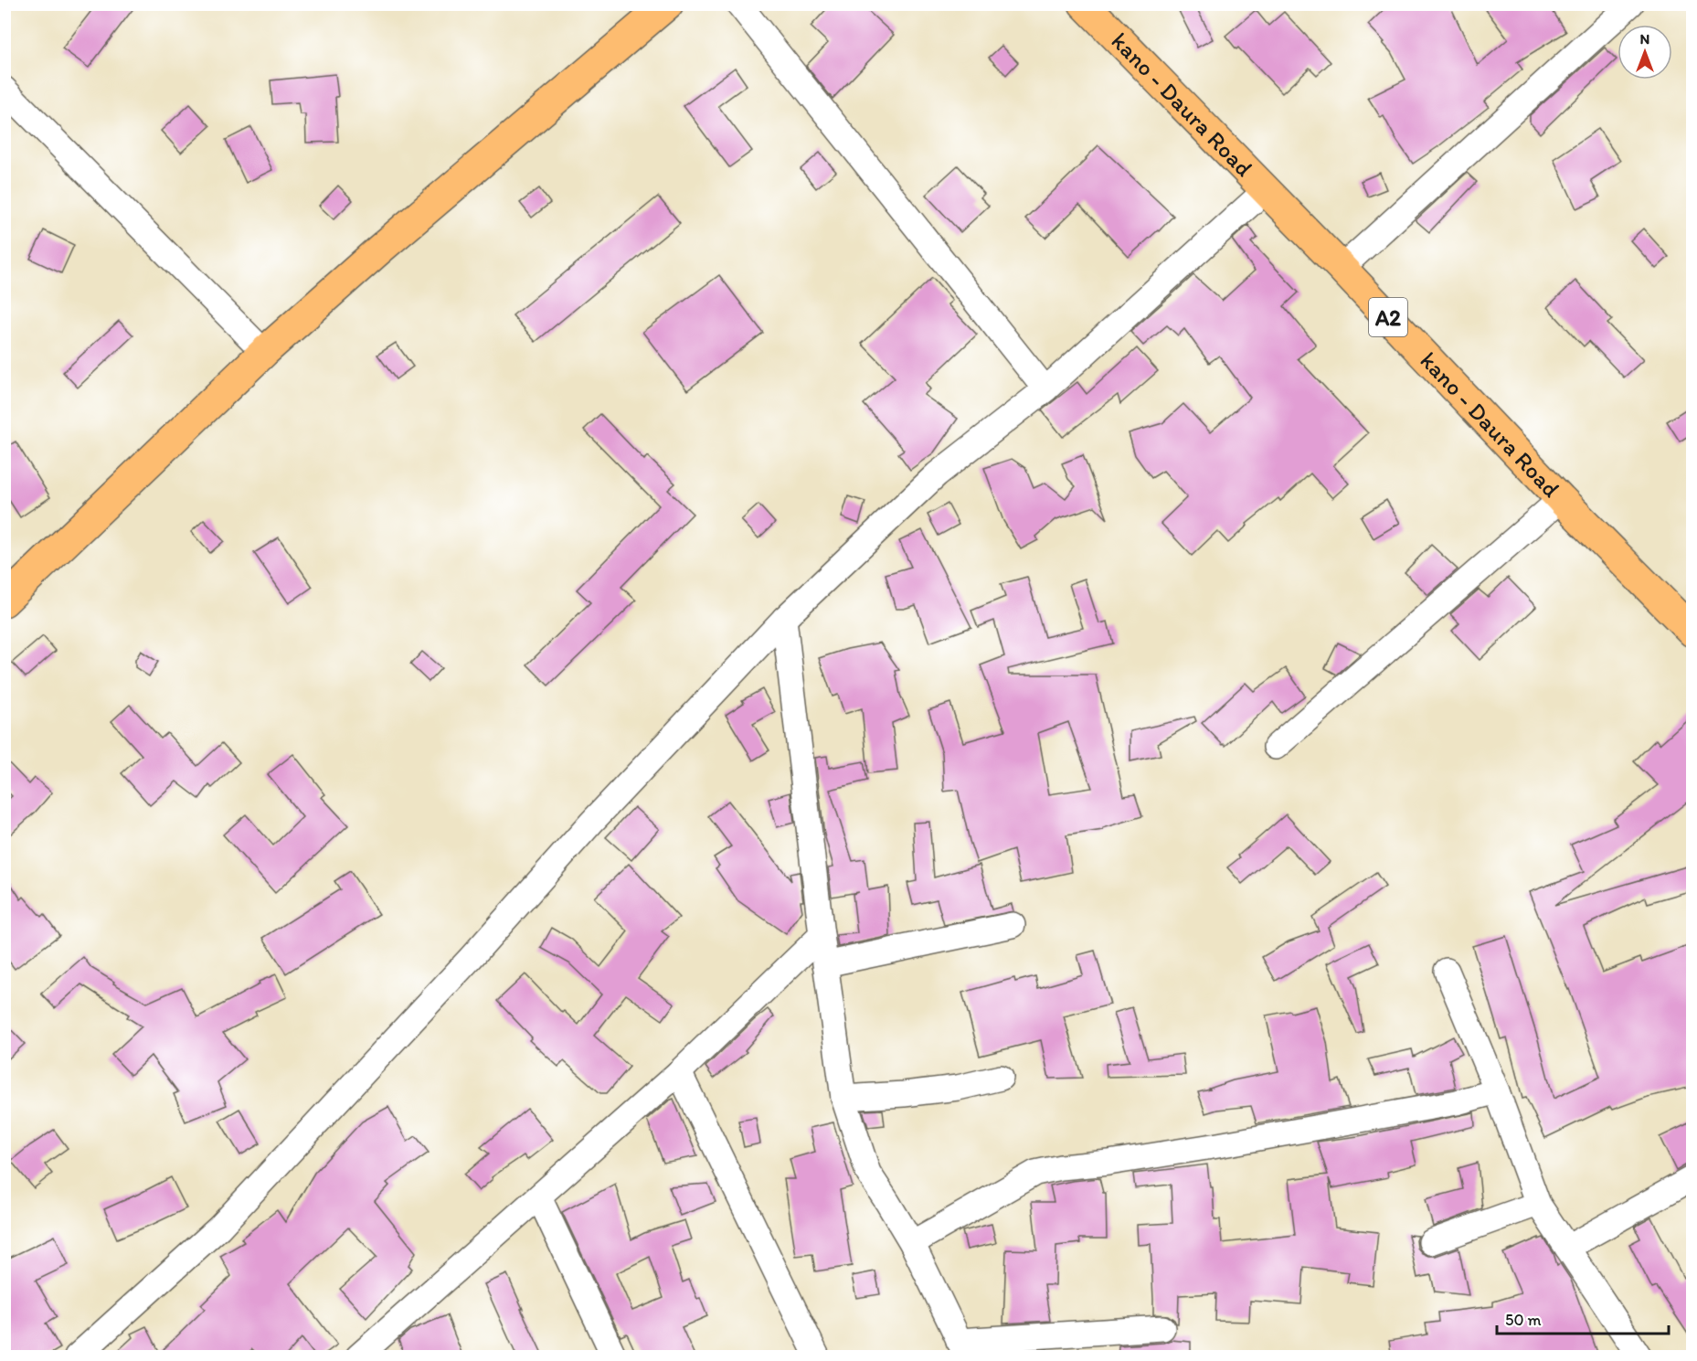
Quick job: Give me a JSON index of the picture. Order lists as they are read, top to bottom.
{
  "streets": {
    "main road": ["kano - Daura Road", "A2"]
  },
  "scale_bar": "50 m",
  "north": "top"
}
